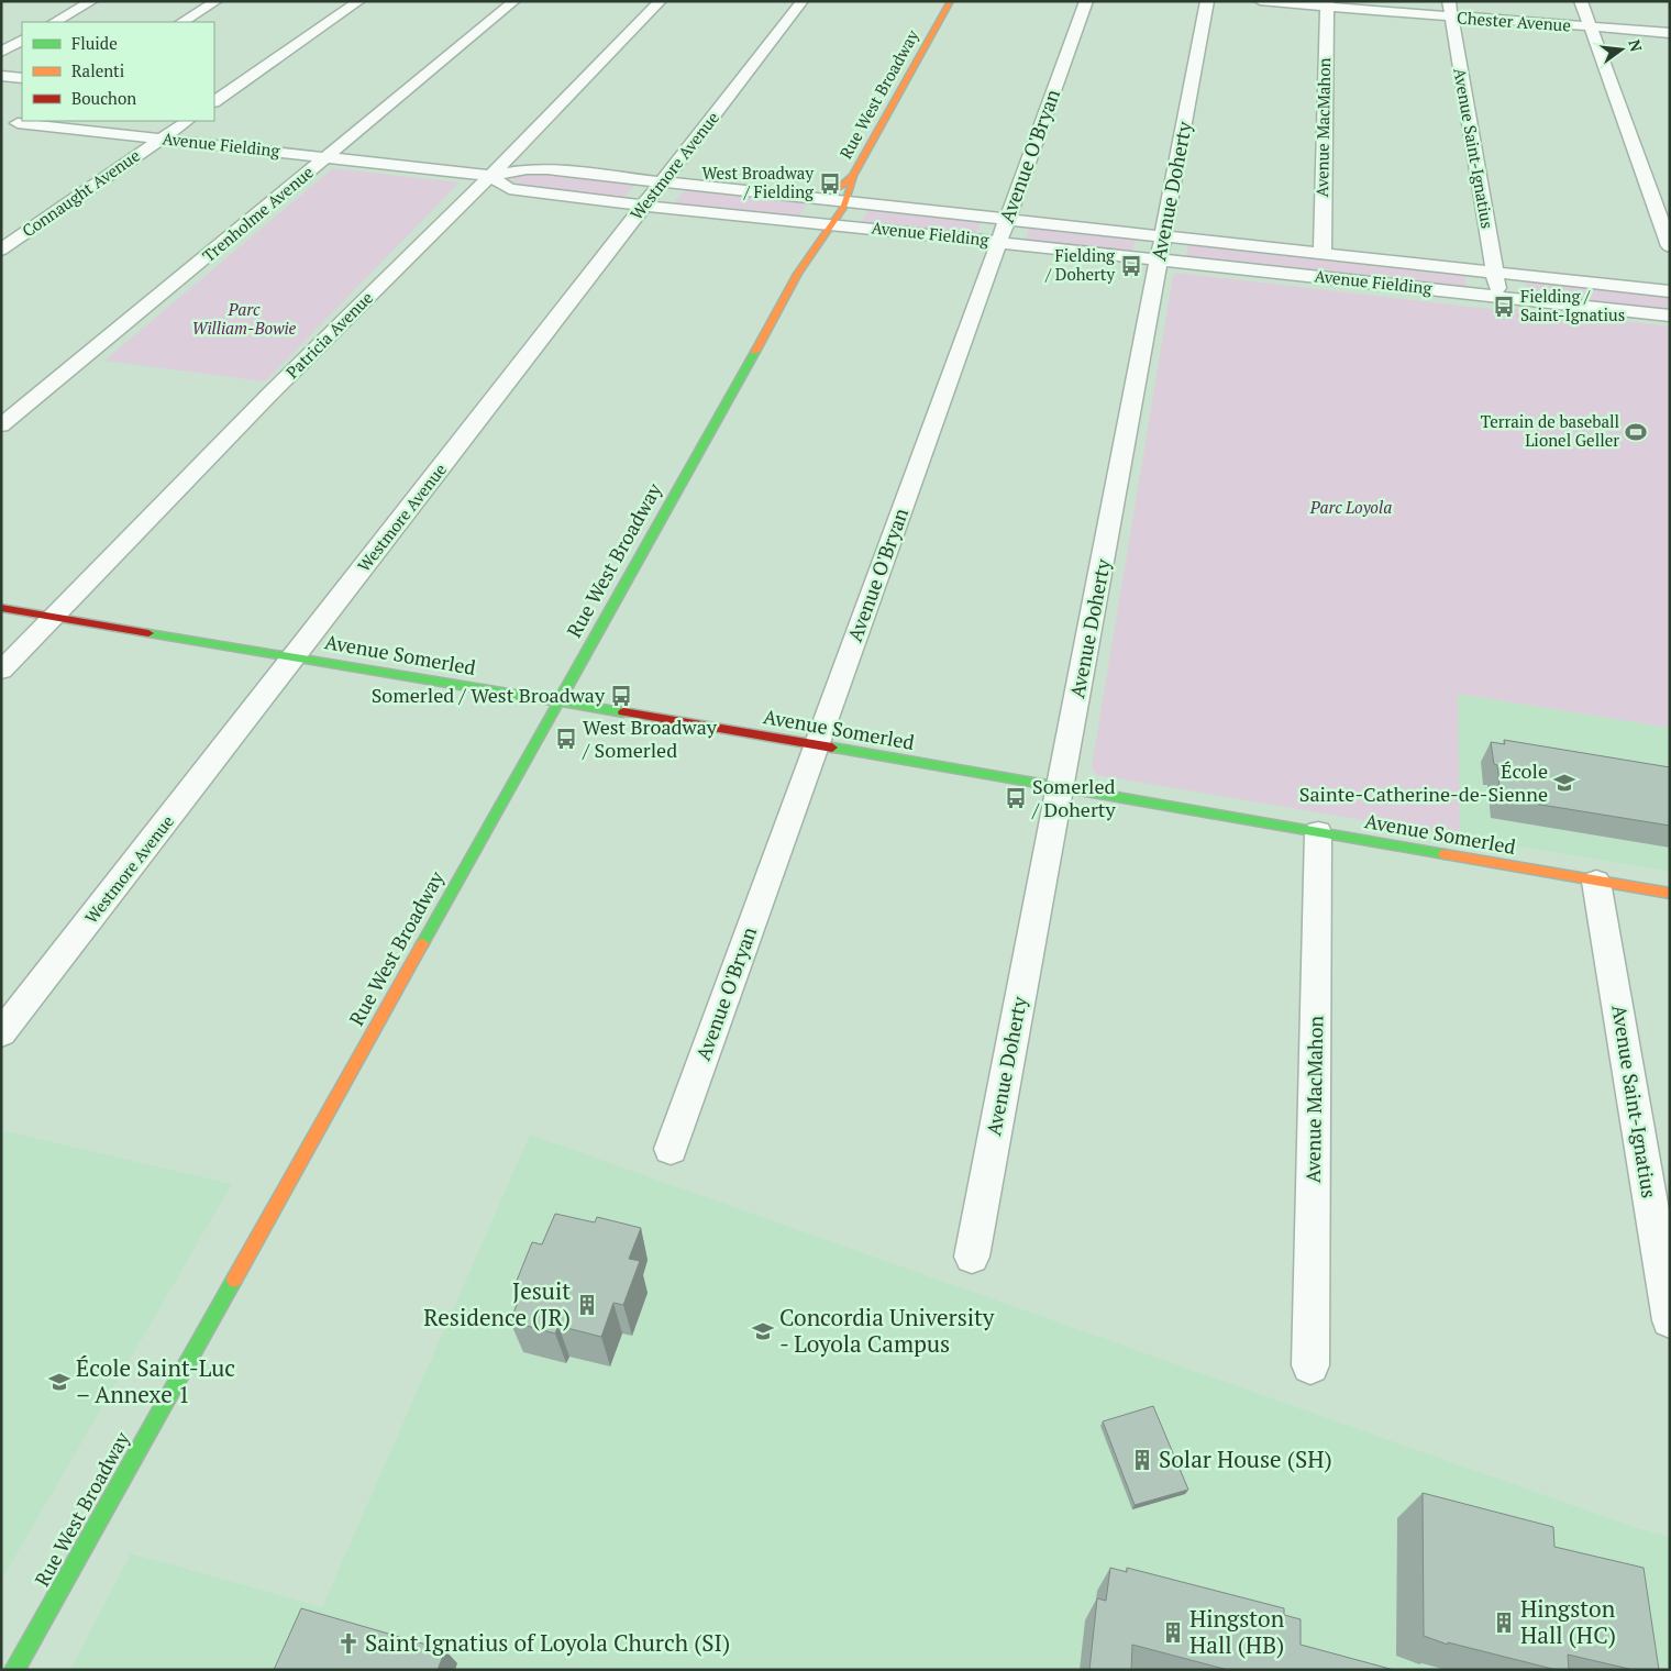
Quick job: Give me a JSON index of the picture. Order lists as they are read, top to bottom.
{
  "streets": {
    "street": [
      "Chester Avenue",
      "Rue West Broadway",
      "Avenue MacMahon",
      "Avenue Fielding",
      "Avenue Saint-Ignatius",
      "Avenue O'Bryan",
      "Westmore Avenue",
      "Avenue Doherty",
      "Connaught Avenue",
      "Trenholme Avenue",
      "Patricia Avenue",
      "Avenue Somerled"
    ]
  },
  "crossings": [
    ["Chester Avenue", "Avenue MacMahon"],
    ["Chester Avenue", "Avenue Saint-Ignatius"],
    ["Rue West Broadway", "Avenue Fielding"],
    ["Rue West Broadway", "Avenue Somerled"],
    ["Avenue MacMahon", "Avenue Fielding"],
    ["Avenue MacMahon", "Avenue Somerled"],
    ["Avenue Fielding", "Avenue Saint-Ignatius"],
    ["Avenue Fielding", "Avenue O'Bryan"],
    ["Avenue Fielding", "Westmore Avenue"],
    ["Avenue Fielding", "Avenue Doherty"],
    ["Avenue Fielding", "Connaught Avenue"],
    ["Avenue Fielding", "Trenholme Avenue"],
    ["Avenue Fielding", "Patricia Avenue"],
    ["Avenue Saint-Ignatius", "Avenue Somerled"],
    ["Avenue O'Bryan", "Avenue Somerled"],
    ["Westmore Avenue", "Avenue Somerled"],
    ["Avenue Doherty", "Avenue Somerled"],
    ["Patricia Avenue", "Avenue Somerled"]
  ],
  "parks": ["Parc William-Bowie", "Parc Loyola"],
  "places": {
    "bus stop": [
      "West Broadway / Fielding",
      "Fielding / Doherty",
      "Fielding / Saint-Ignatius",
      "Somerled / West Broadway",
      "West Broadway / Somerled",
      "Somerled / Doherty"
    ],
    "sports": ["Terrain de baseball Lionel Geller"],
    "school or university": ["École Sainte-Catherine-de-Sienne", "Concordia University - Loyola Campus", "École Saint-Luc – Annexe 1"],
    "building": [
      "Jesuit Residence (JR)",
      "Solar House (SH)",
      "Hingston Hall (HC)",
      "Hingston Hall (HB)"
    ],
    "church": ["Saint Ignatius of Loyola Church (SI)"]
  },
  "legend": ["Fluide", "Ralenti", "Bouchon"],
  "north": "right"
}
